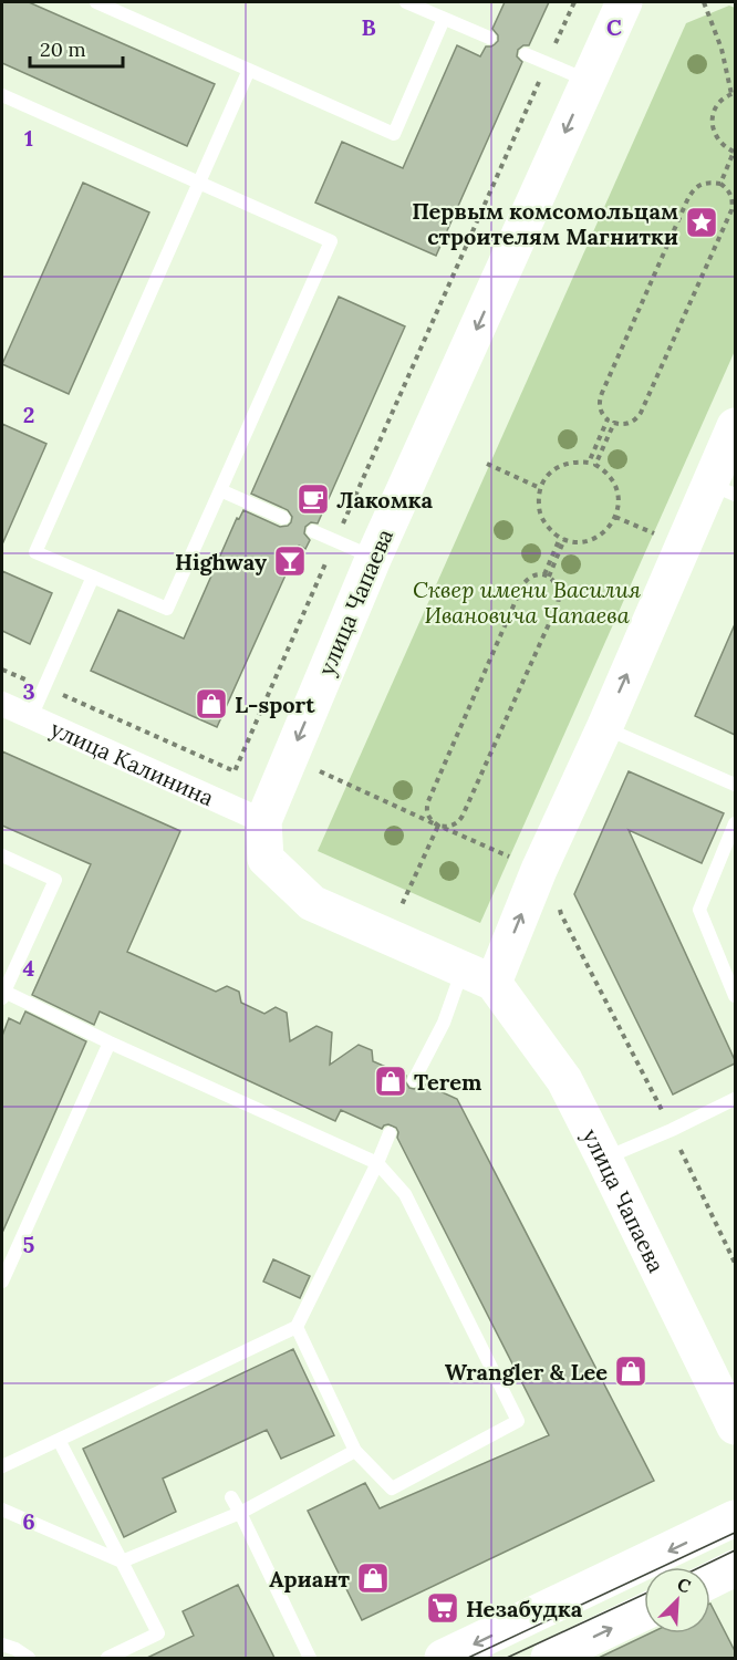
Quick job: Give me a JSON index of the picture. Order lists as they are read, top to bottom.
{
  "streets": {
    "street": ["улица Чапаева", "улица Калинина"]
  },
  "crossings": [
    ["улица Чапаева", "улица Калинина"]
  ],
  "parks": ["Сквер имени Василия Ивановича Чапаева"],
  "places": {
    "place": ["Первым комсомольцам строителям Магнитки"],
    "cafe": ["Лакомка"],
    "bar": ["Highway"],
    "shop": [
      "L-sport",
      "Terem",
      "Wrangler & Lee",
      "Ариант"
    ],
    "supermarket": ["Незабудка"]
  },
  "scale_bar": "20 m",
  "north": "top right",
  "grid": {
    "columns": ["B", "C"],
    "rows": [
      "1",
      "2",
      "3",
      "4",
      "5",
      "6"
    ]
  }
}
